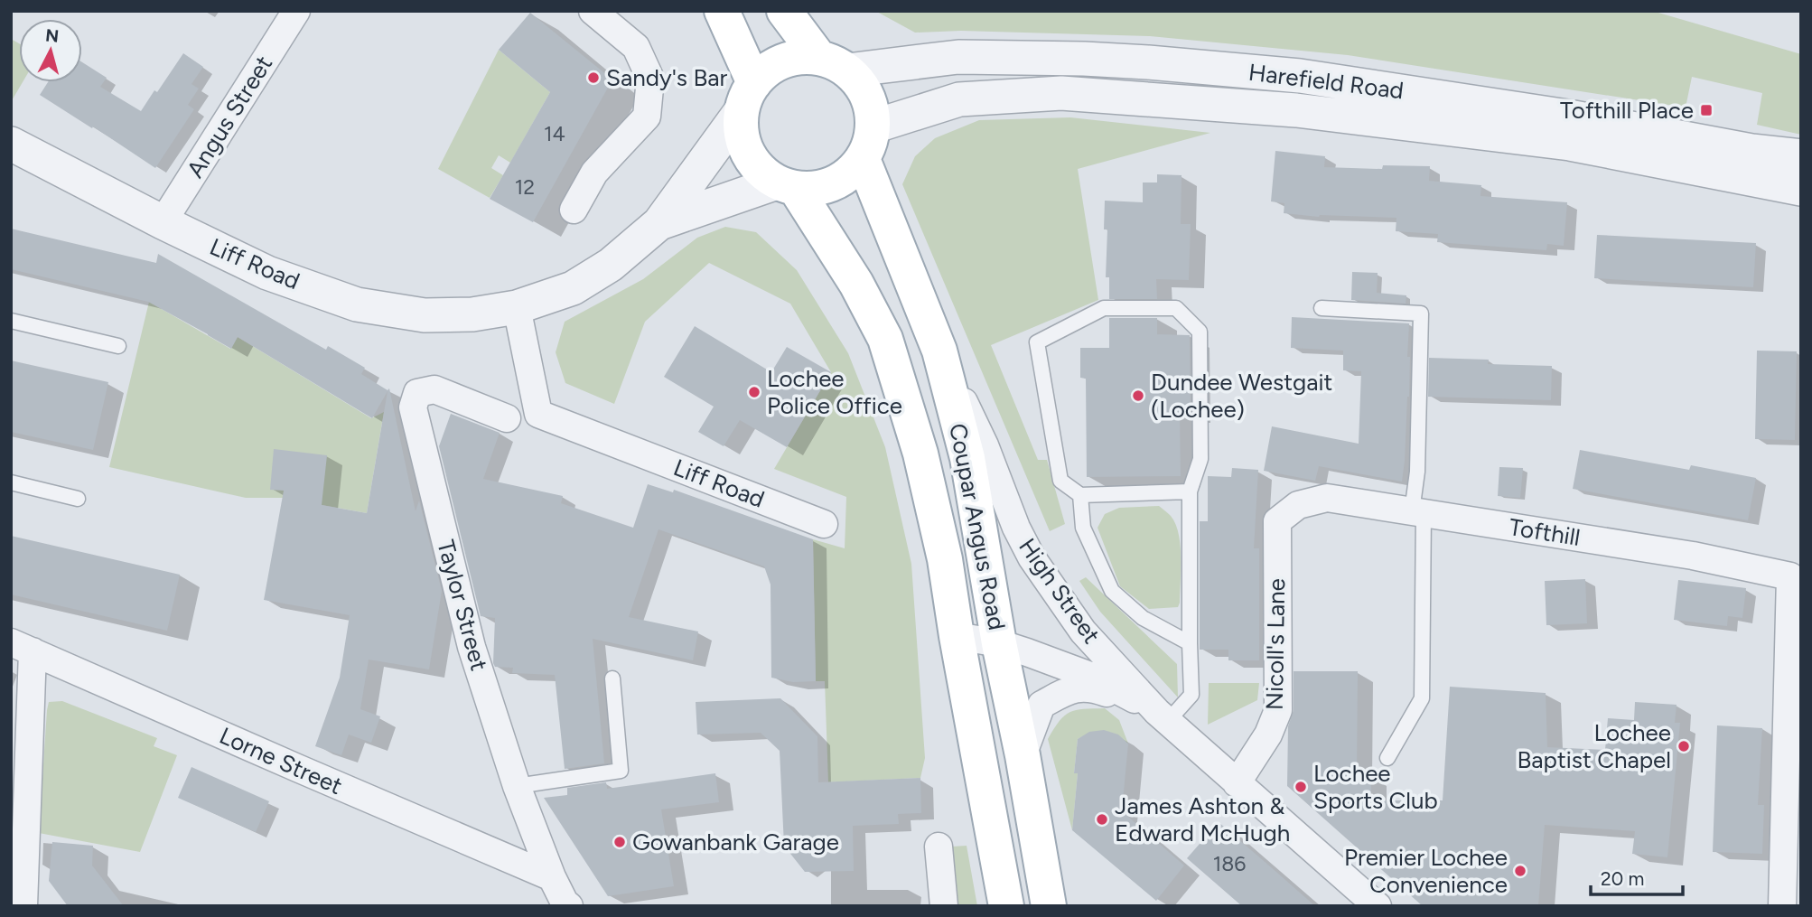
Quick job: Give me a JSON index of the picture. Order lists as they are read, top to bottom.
{
  "streets": {
    "main road": ["Coupar Angus Road"],
    "street": [
      "Harefield Road",
      "Angus Street",
      "Liff Road",
      "Tofthill",
      "High Street",
      "Taylor Street",
      "Nicoll's Lane",
      "Lorne Street"
    ]
  },
  "crossings": [
    ["Harefield Road", "Liff Road"],
    ["Harefield Road", "Coupar Angus Road"],
    ["Angus Street", "Liff Road"],
    ["Liff Road", "Coupar Angus Road"],
    ["Coupar Angus Road", "High Street"],
    ["Tofthill", "Nicoll's Lane"],
    ["High Street", "Nicoll's Lane"],
    ["Taylor Street", "Lorne Street"]
  ],
  "places": {
    "other": [
      "Sandy's Bar",
      "Lochee Police Office",
      "Dundee Westgait (Lochee)",
      "Lochee Baptist Chapel",
      "Lochee Sports Club",
      "James Ashton & Edward McHugh",
      "Gowanbank Garage",
      "Premier Lochee Convenience"
    ],
    "transit": ["Tofthill Place"]
  },
  "house_numbers": ["14", "12", "186"],
  "scale_bar": "20 m",
  "north": "top"
}
